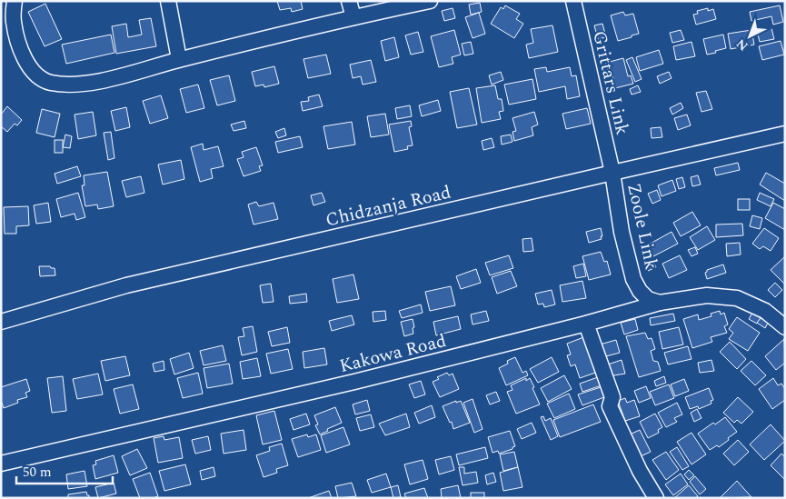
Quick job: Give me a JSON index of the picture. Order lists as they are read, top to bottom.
{
  "streets": {
    "street": [
      "Grittars Link",
      "Chidzanja Road",
      "Zoole Link",
      "Kakowa Road"
    ]
  },
  "crossings": [
    ["Grittars Link", "Chidzanja Road"],
    ["Grittars Link", "Zoole Link"],
    ["Chidzanja Road", "Zoole Link"],
    ["Zoole Link", "Kakowa Road"]
  ],
  "scale_bar": "50 m",
  "north": "bottom left"
}
